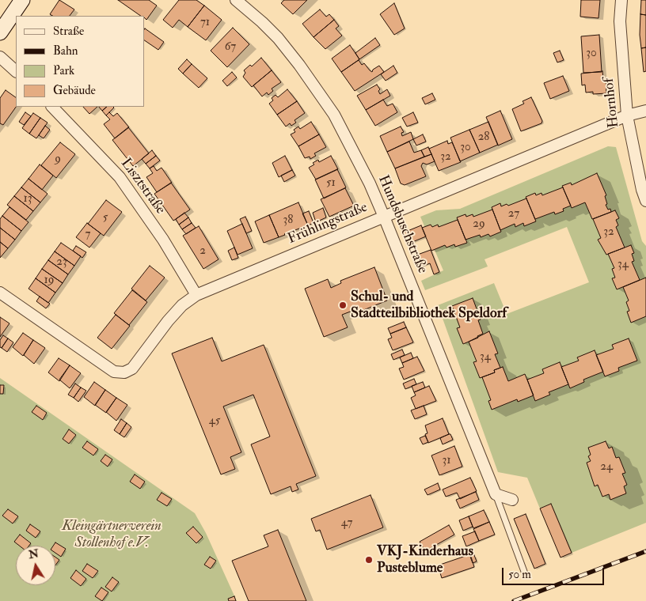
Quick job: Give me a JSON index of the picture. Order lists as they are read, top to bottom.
{
  "streets": {
    "street": [
      "Hornhof",
      "Lisztstraße",
      "Frühlingstraße",
      "Hundsbuschstraße"
    ]
  },
  "crossings": [
    ["Hornhof", "Frühlingstraße"],
    ["Lisztstraße", "Frühlingstraße"],
    ["Frühlingstraße", "Hundsbuschstraße"]
  ],
  "parks": ["Kleingärtnerverein Stollenhof e.V."],
  "places": ["Schul- und Stadtteilbibliothek Speldorf", "VKJ-Kinderhaus Pusteblume"],
  "house_numbers": [
    "71",
    "67",
    "30",
    "28",
    "30",
    "32",
    "9",
    "51",
    "13",
    "27",
    "5",
    "38",
    "29",
    "32",
    "7",
    "2",
    "23",
    "34",
    "19",
    "34",
    "45",
    "31",
    "24",
    "47"
  ],
  "legend": [
    "Straße",
    "Bahn",
    "Park",
    "Gebäude"
  ],
  "scale_bar": "50 m",
  "north": "top"
}
